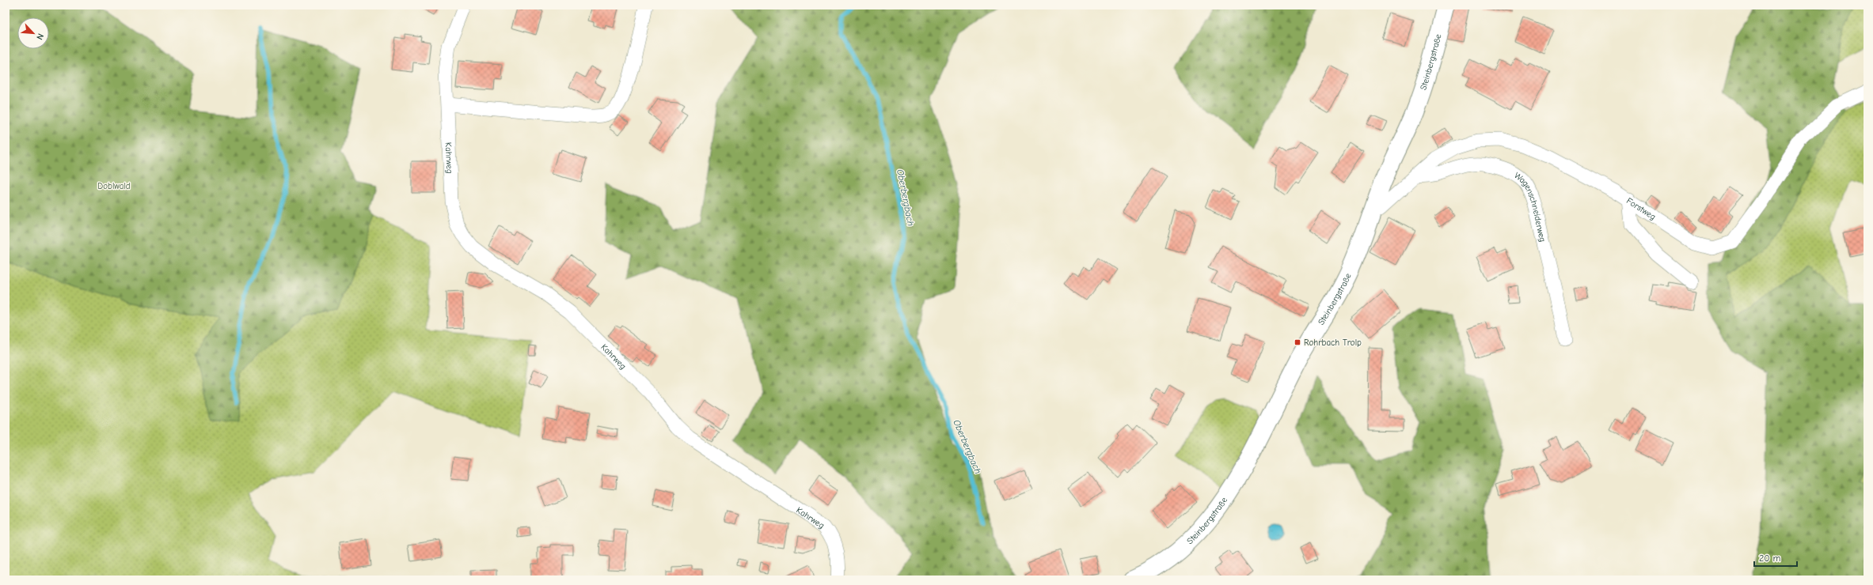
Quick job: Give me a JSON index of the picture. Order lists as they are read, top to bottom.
{
  "streets": {
    "main road": ["Steinbergstraße"],
    "street": ["Kahrweg", "Forstweg", "Wagenschneiderweg"]
  },
  "crossings": [
    ["Steinbergstraße", "Forstweg"],
    ["Forstweg", "Wagenschneiderweg"]
  ],
  "water": ["Oberbergbach"],
  "parks": ["Doblwald"],
  "places": {
    "transit": ["Rohrbach Trolp"]
  },
  "scale_bar": "20 m",
  "north": "bottom right"
}
